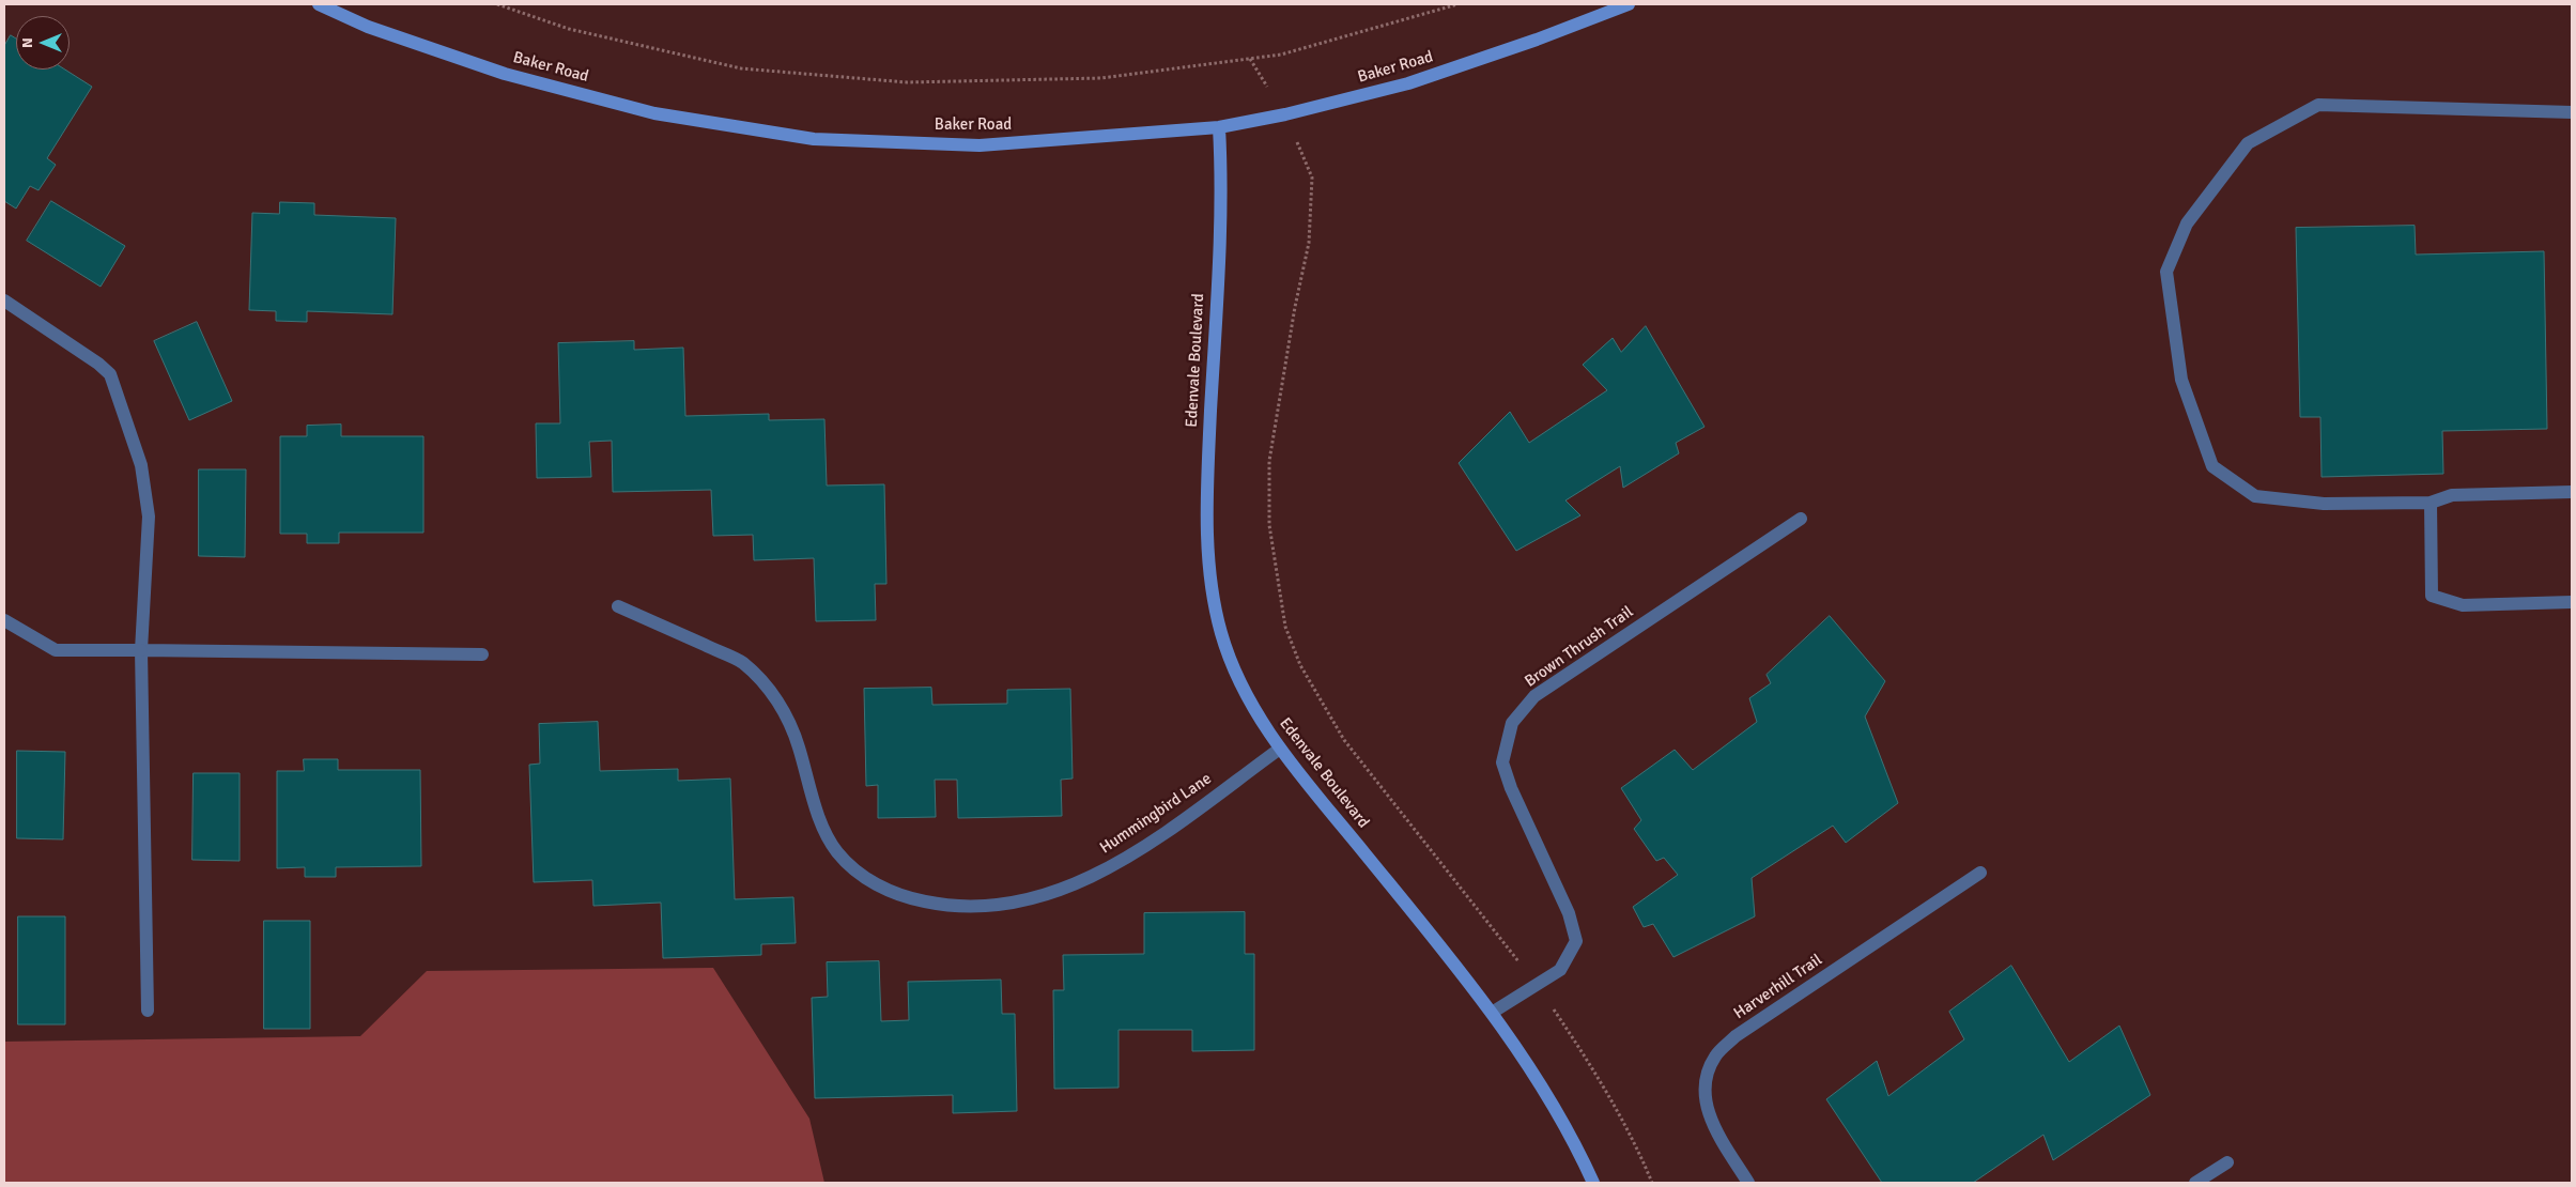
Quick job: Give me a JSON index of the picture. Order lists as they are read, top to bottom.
{
  "streets": {
    "main road": ["Baker Road", "Edenvale Boulevard"],
    "street": ["Brown Thrush Trail", "Hummingbird Lane", "Harverhill Trail"]
  },
  "crossings": [
    ["Baker Road", "Edenvale Boulevard"],
    ["Edenvale Boulevard", "Brown Thrush Trail"],
    ["Edenvale Boulevard", "Hummingbird Lane"]
  ],
  "north": "left"
}
